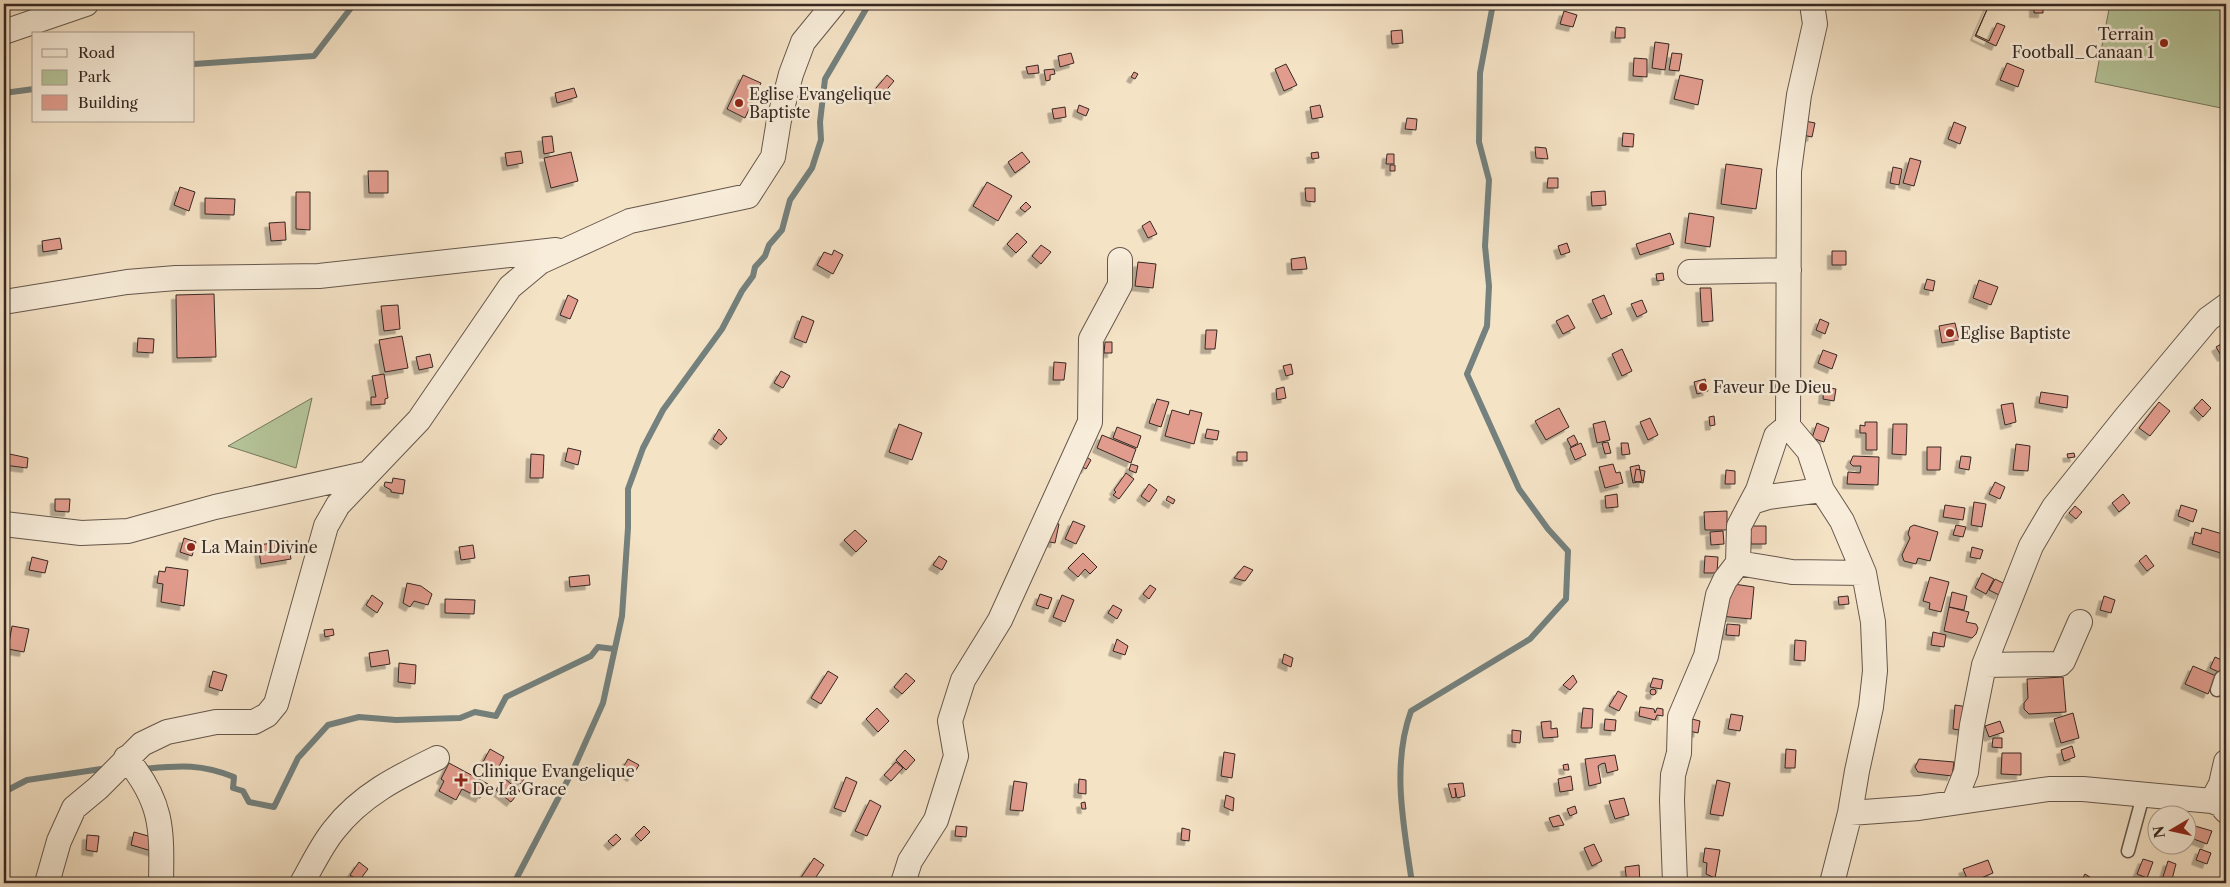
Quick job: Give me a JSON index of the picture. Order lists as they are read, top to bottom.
{
  "places": {
    "other": [
      "Terrain Football_Canaan 1",
      "Eglise Evangelique Baptiste",
      "Eglise Baptiste",
      "Faveur De Dieu",
      "La Main Divine"
    ],
    "health": ["Clinique Evangelique De La Grace"]
  },
  "legend": ["Road", "Park", "Building"],
  "north": "left"
}
